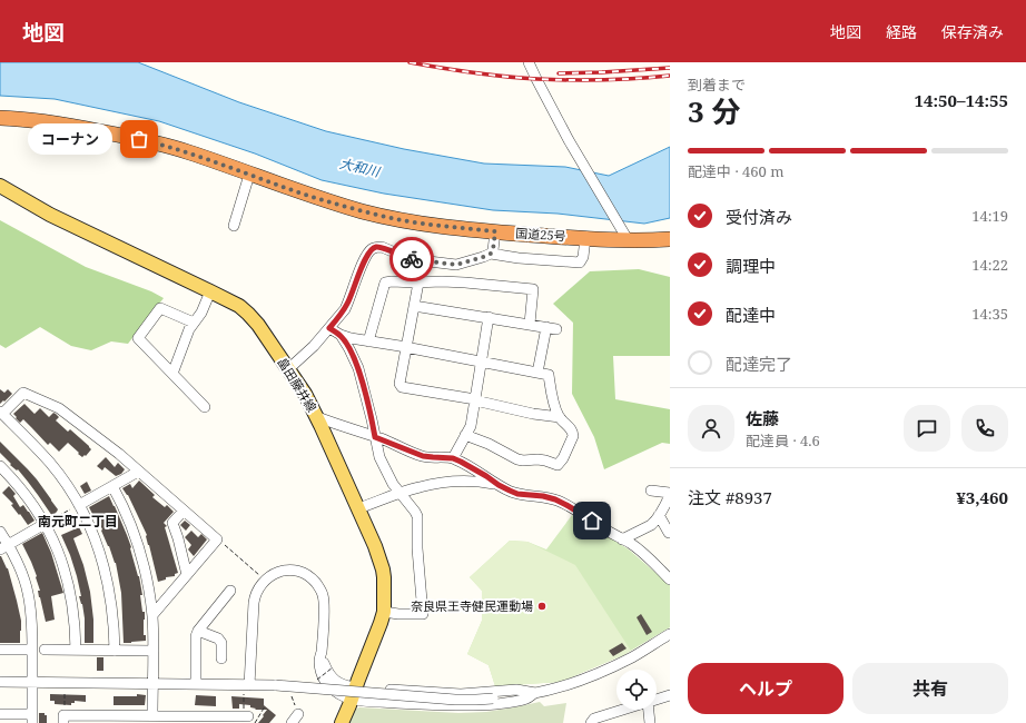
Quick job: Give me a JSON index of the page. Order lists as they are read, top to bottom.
{
  "streets": {
    "highway": ["国道25号"],
    "main road": ["畠田藤井線"]
  },
  "districts": ["南元町二丁目"],
  "water": ["大和川"],
  "places": ["コーナン", "奈良県王寺健民運動場"],
  "page": {
    "header": "地図",
    "nav": ["地図", "経路", "保存済み"],
    "heading": ["3 分", "到着まで", "14:50–14:55"],
    "panel": [
      "佐藤",
      "配達員 · 4.6",
      "注文 #8937",
      "¥3,460"
    ],
    "bubble": "コーナン",
    "bar": "配達中 · 460 m",
    "list": [
      ["受付済み", "14:19"],
      ["調理中", "14:22"],
      ["配達中", "14:35"],
      "配達完了"
    ],
    "buttons": ["ヘルプ", "共有"]
  }
}
